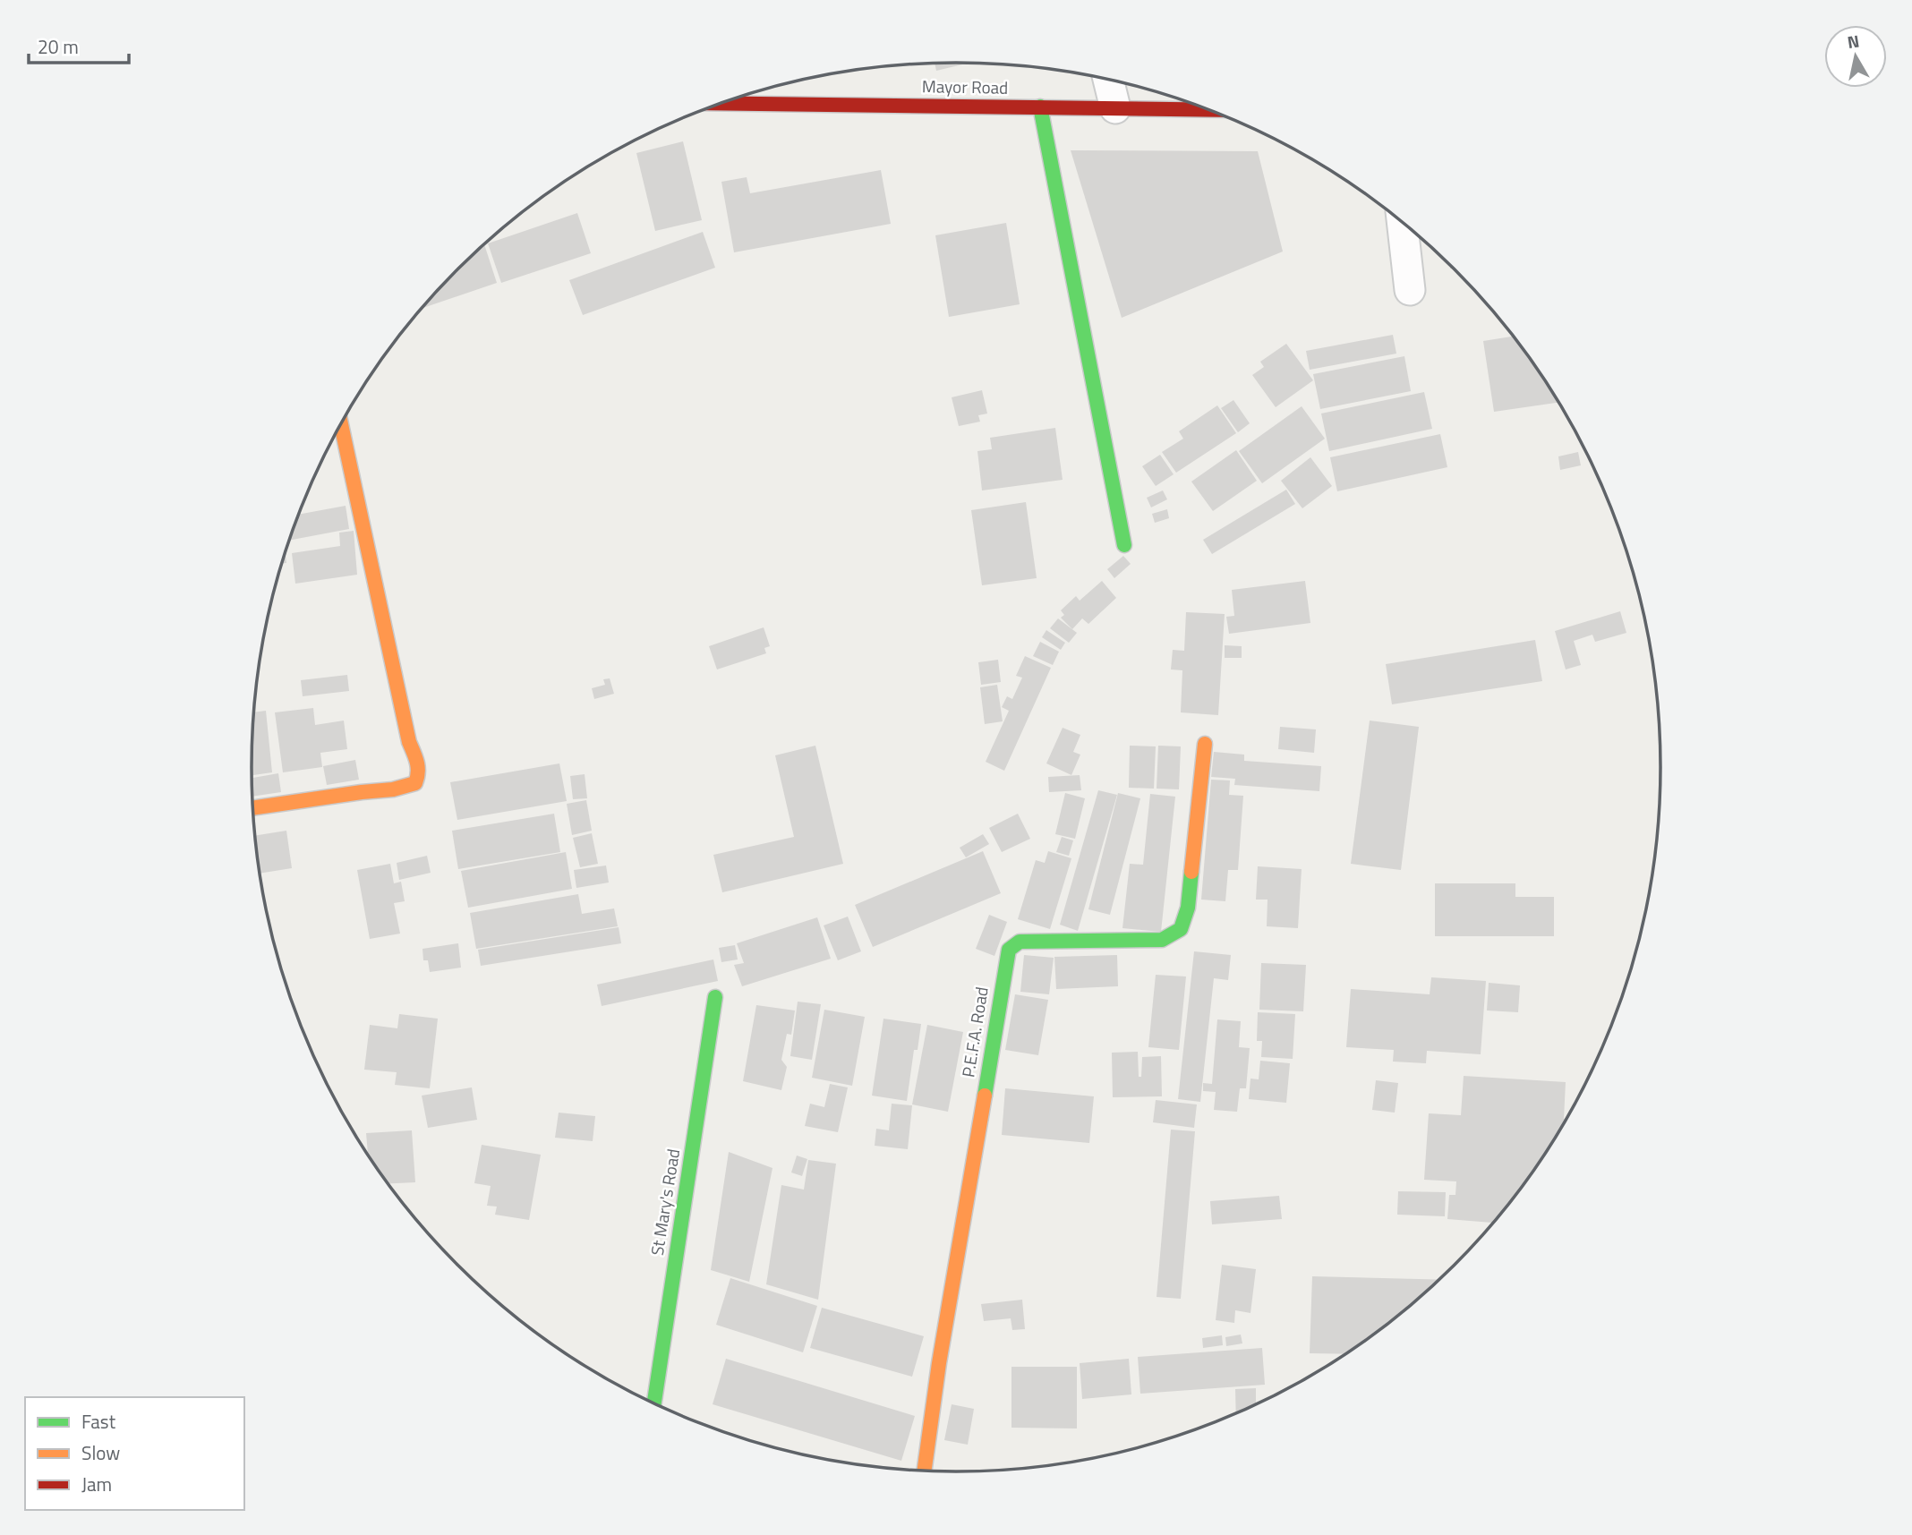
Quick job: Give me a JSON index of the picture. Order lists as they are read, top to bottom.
{
  "streets": {
    "street": ["Mayor Road", "P.E.F.A. Road", "St Mary's Road"]
  },
  "legend": ["Fast", "Slow", "Jam"],
  "scale_bar": "20 m",
  "north": "top"
}
